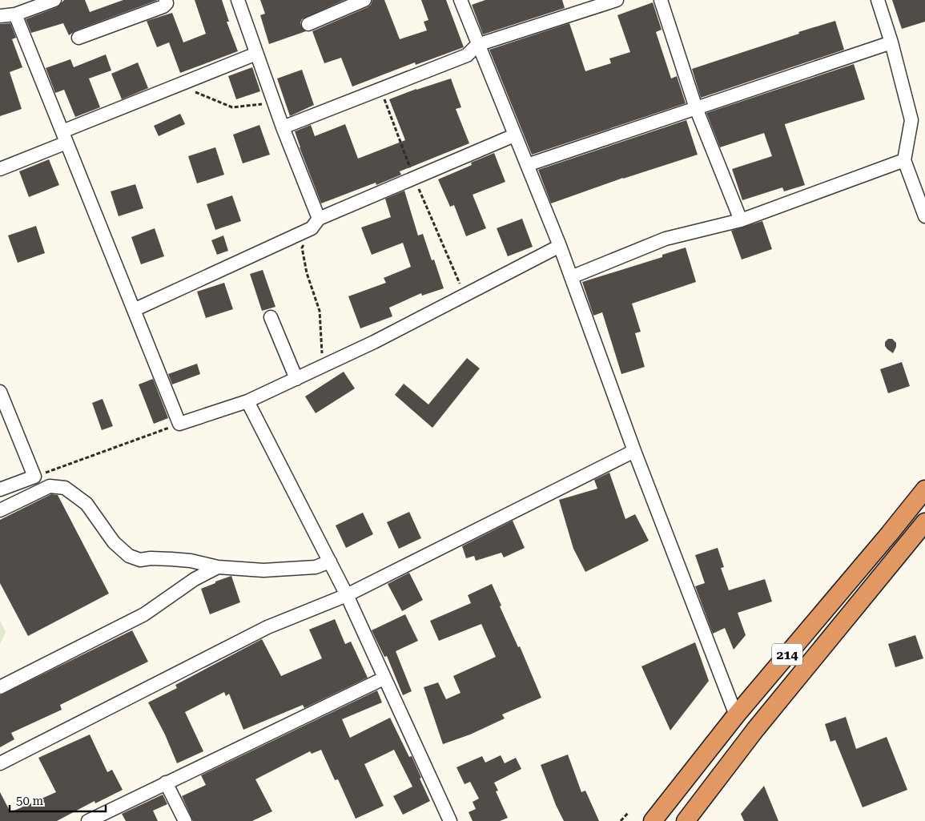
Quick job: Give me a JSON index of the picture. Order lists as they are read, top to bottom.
{
  "streets": {
    "highway": ["214"]
  },
  "scale_bar": "50 m"
}
